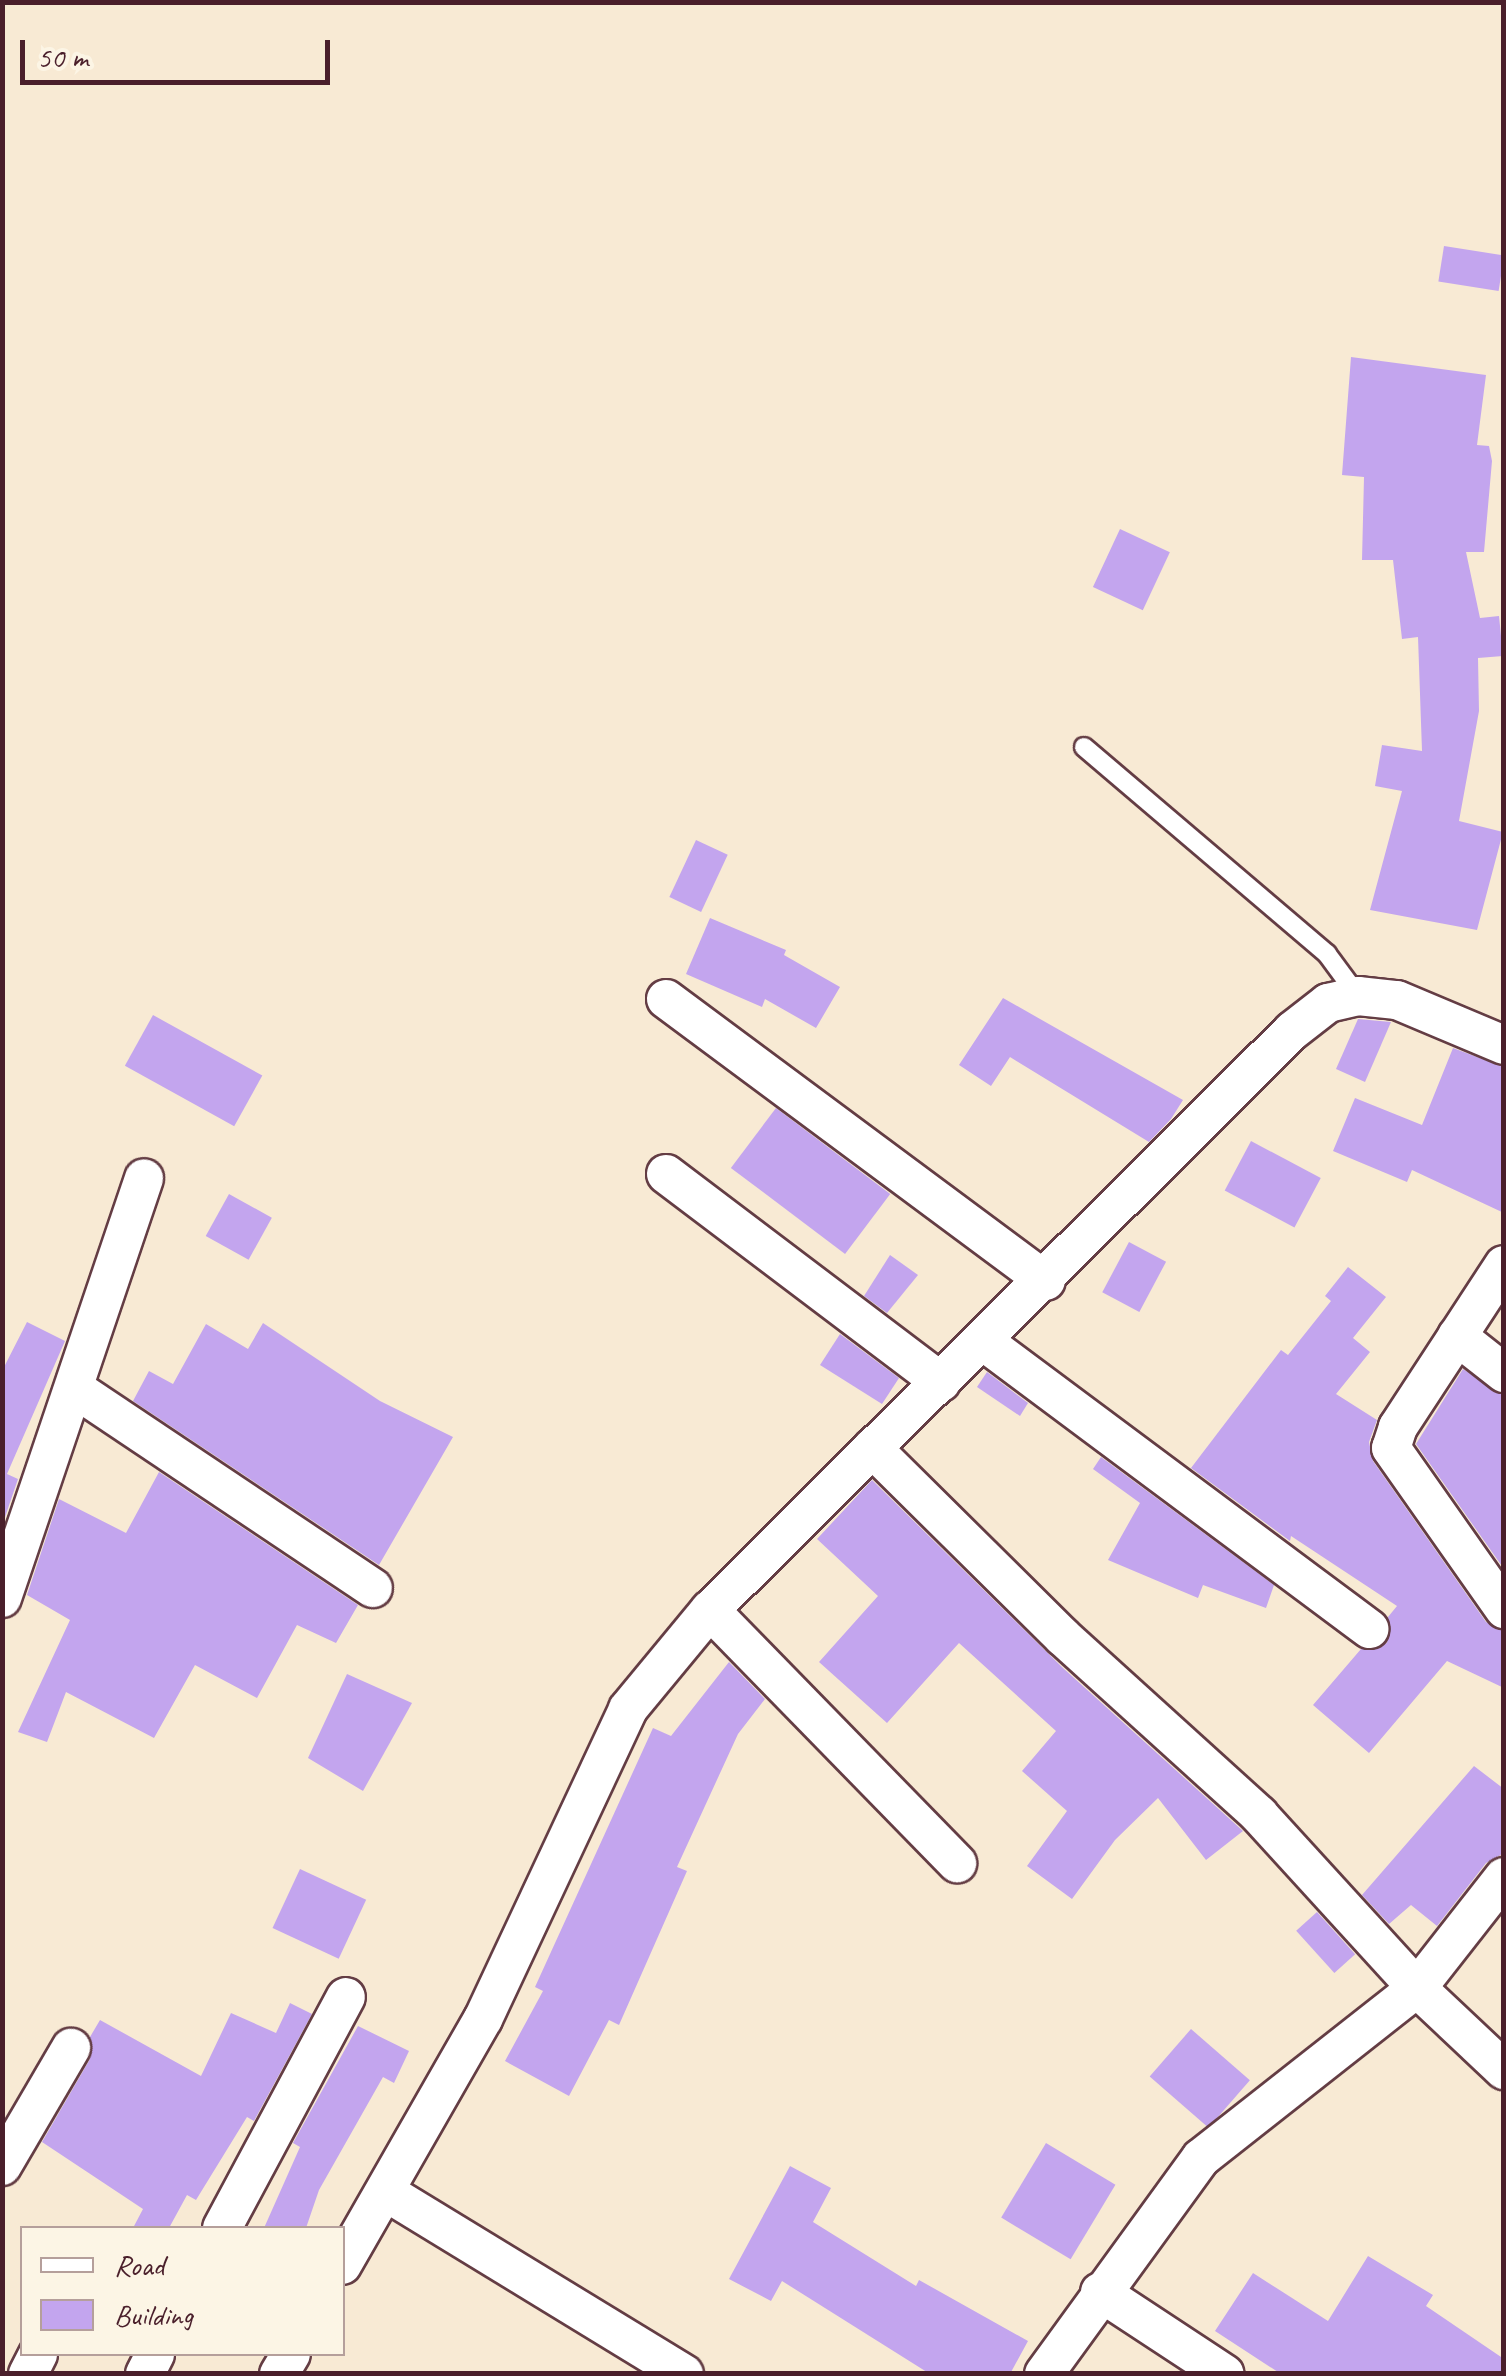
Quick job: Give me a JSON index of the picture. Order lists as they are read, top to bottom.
{
  "legend": ["Road", "Building"],
  "scale_bar": "50 m"
}
